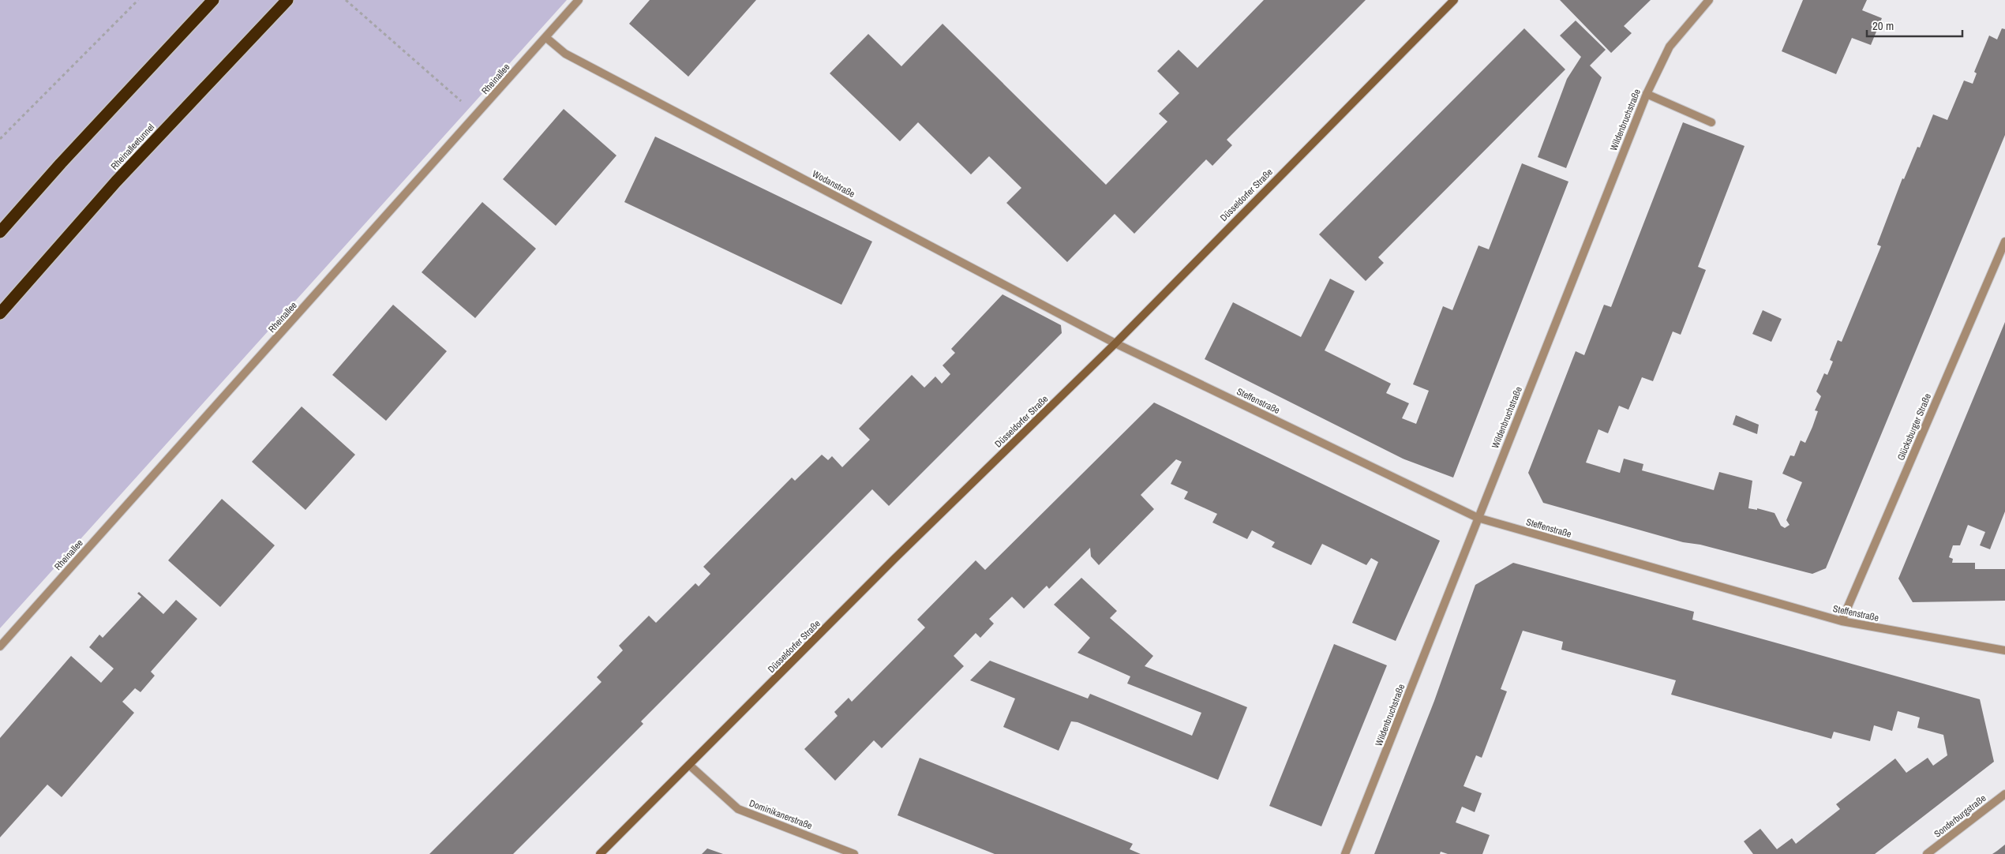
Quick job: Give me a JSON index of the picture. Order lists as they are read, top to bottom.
{
  "streets": {
    "highway": ["Rheinalleetunnel"],
    "street": [
      "Rheinallee",
      "Wildenbruchstraße",
      "Wodanstraße",
      "Düsseldorfer Straße",
      "Steffenstraße",
      "Glücksburger Straße",
      "Dominikanerstraße",
      "Sonderburgstraße"
    ]
  },
  "crossings": [
    ["Rheinallee", "Wodanstraße"],
    ["Wildenbruchstraße", "Steffenstraße"],
    ["Wodanstraße", "Düsseldorfer Straße"],
    ["Wodanstraße", "Steffenstraße"],
    ["Düsseldorfer Straße", "Steffenstraße"],
    ["Düsseldorfer Straße", "Dominikanerstraße"],
    ["Steffenstraße", "Glücksburger Straße"]
  ],
  "scale_bar": "20 m"
}
